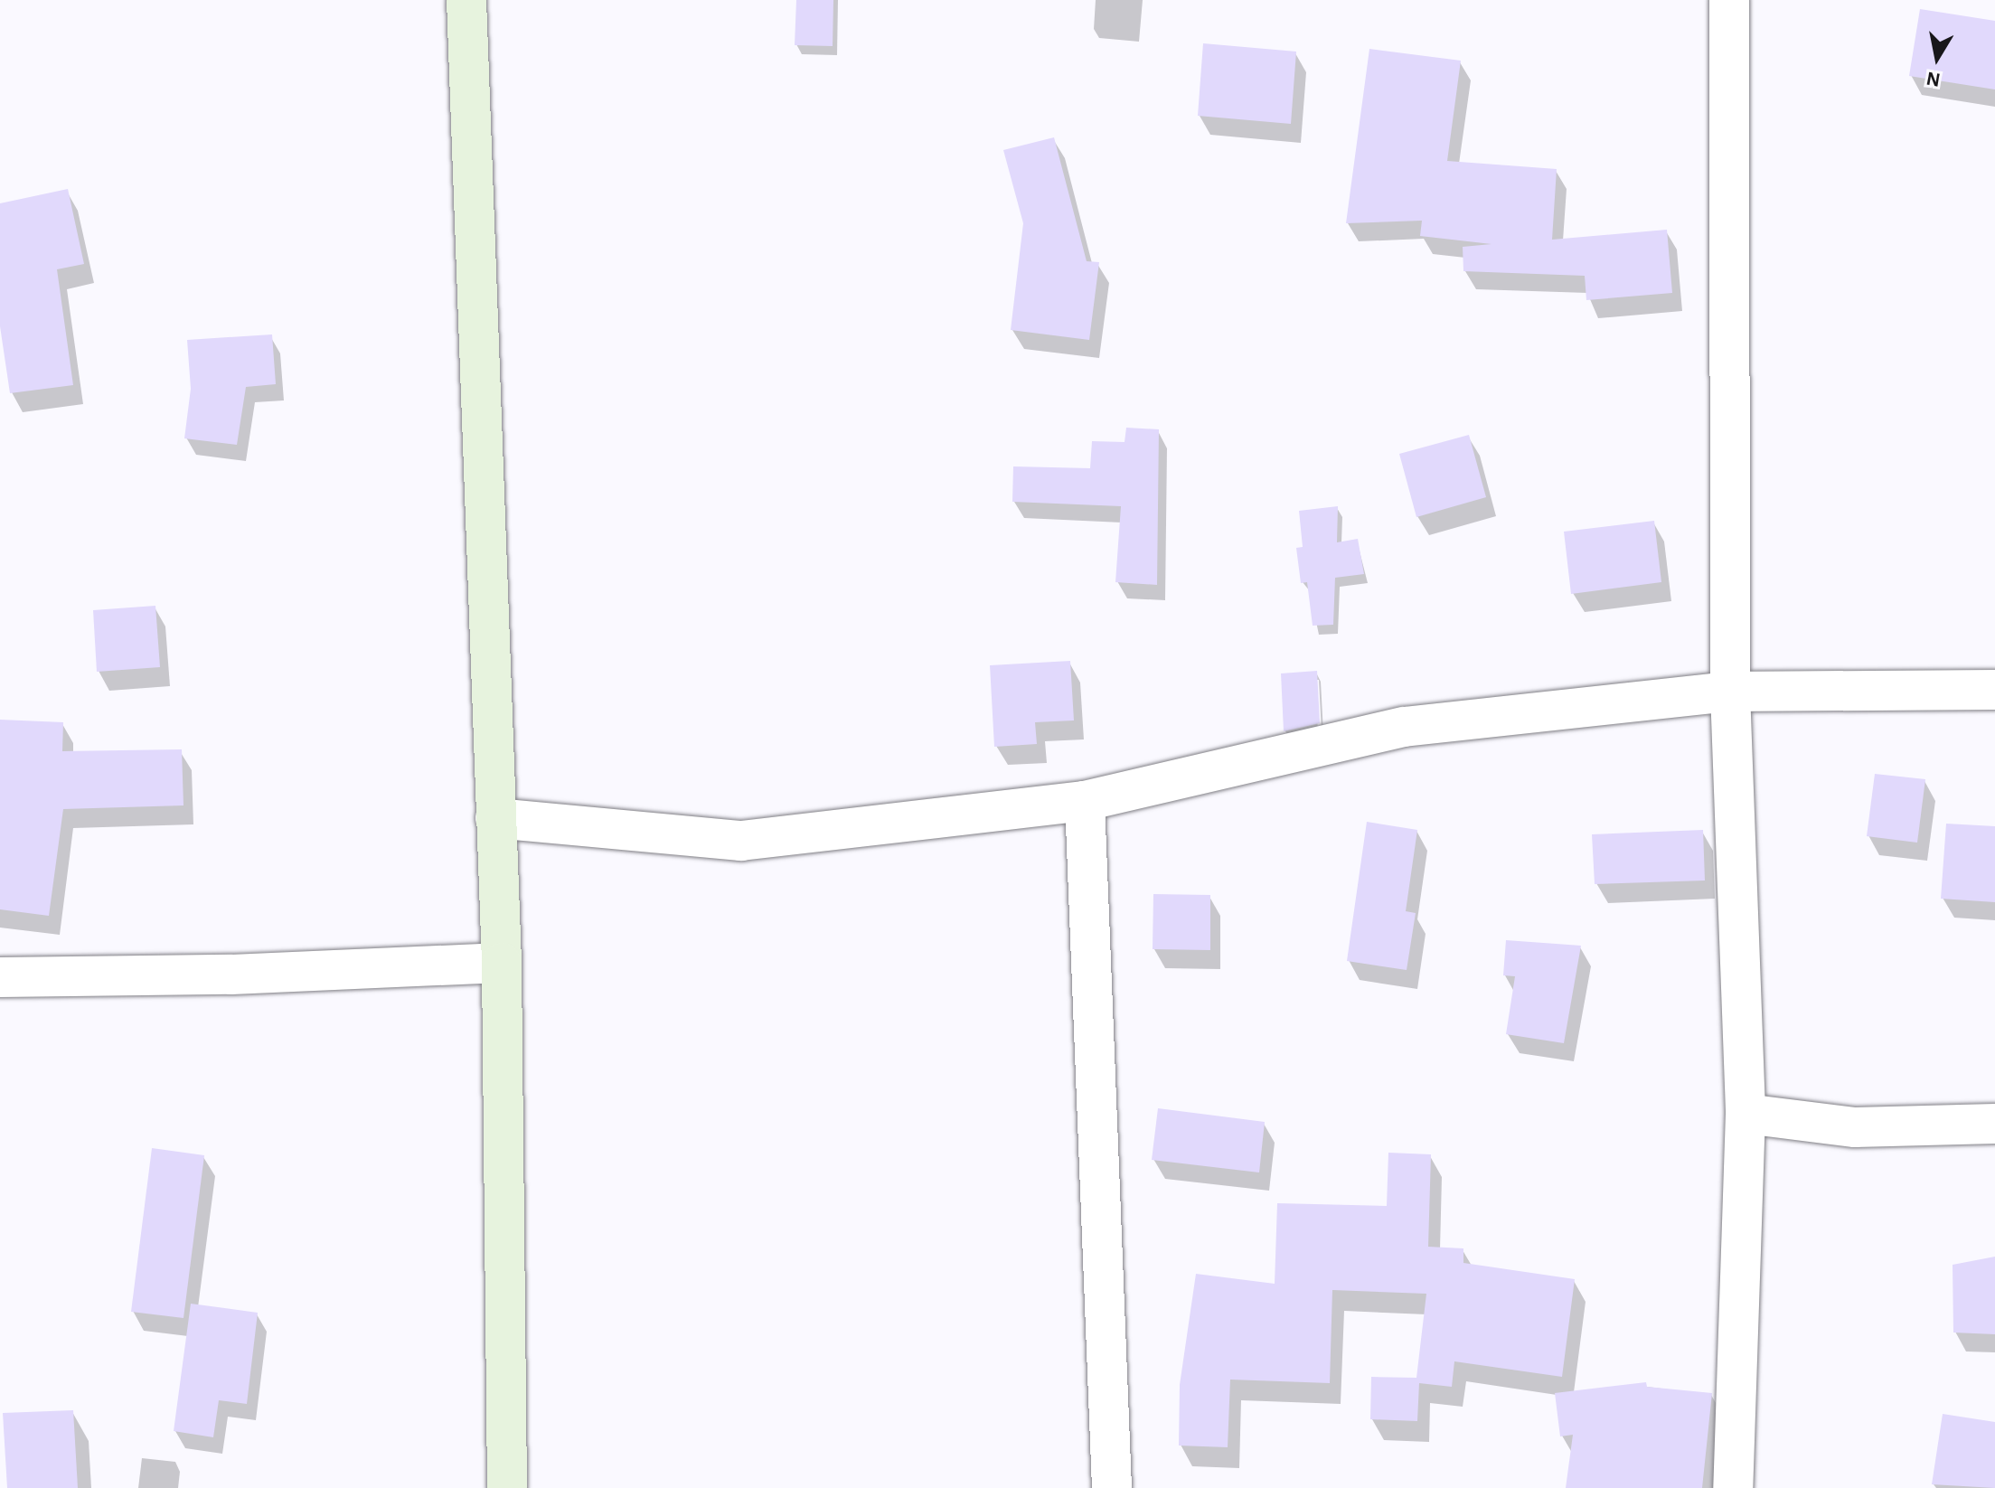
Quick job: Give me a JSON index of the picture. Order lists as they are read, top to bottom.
{
  "north": "bottom"
}
